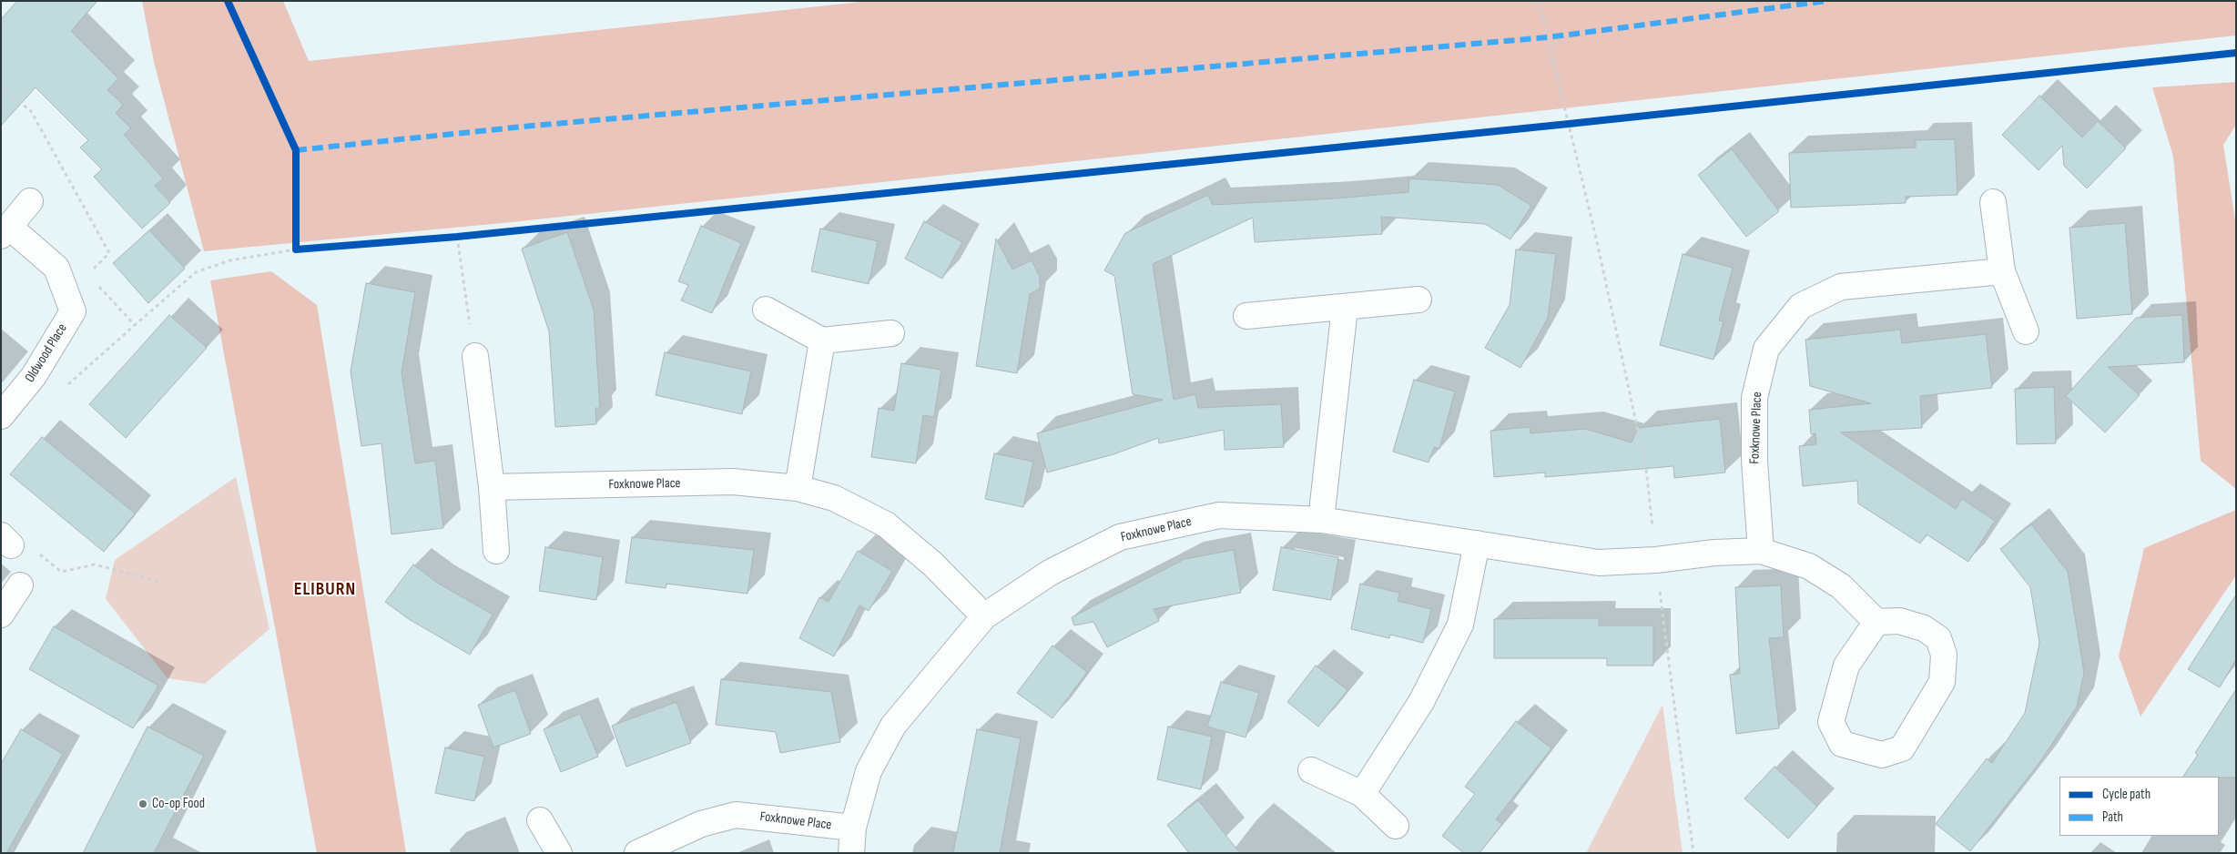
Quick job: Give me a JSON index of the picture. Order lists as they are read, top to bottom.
{
  "streets": {
    "street": ["Oldwood Place", "Foxknowe Place"]
  },
  "districts": ["ELIBURN"],
  "places": ["Co-op Food"],
  "legend": ["Cycle path", "Path"]
}
